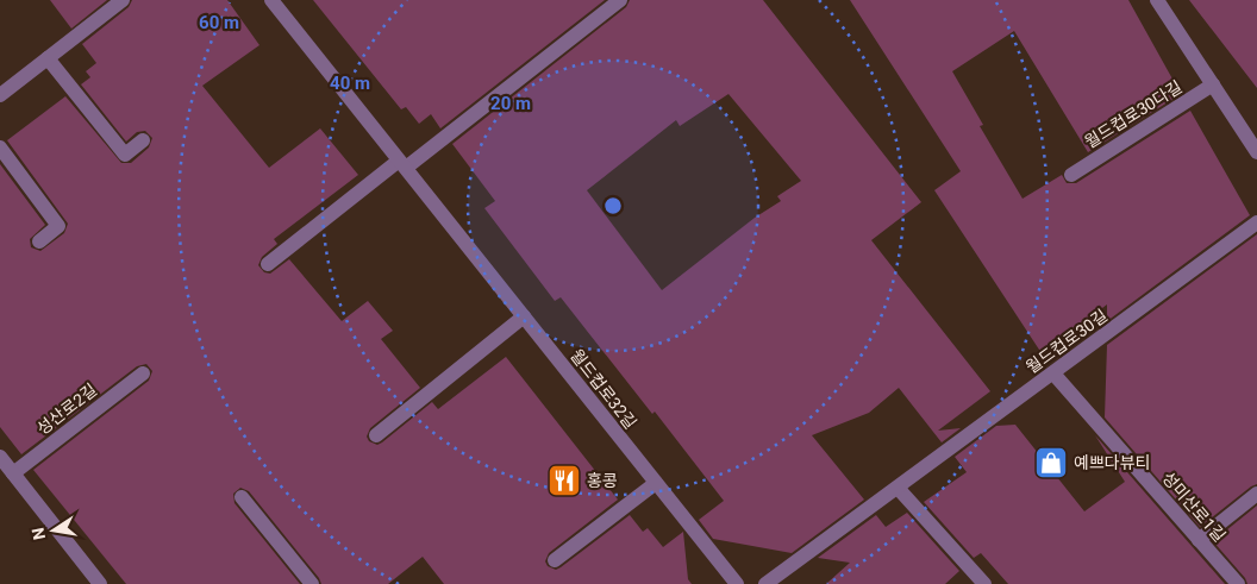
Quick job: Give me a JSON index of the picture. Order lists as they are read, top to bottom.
{
  "streets": {
    "street": [
      "월드컵로30다길",
      "월드컵로30길",
      "월드컵로32길",
      "성산로2길",
      "성미산로1길"
    ]
  },
  "crossings": [
    ["월드컵로30길", "성미산로1길"]
  ],
  "places": {
    "shop": ["예쁘다뷰티"],
    "restaurant": ["홍콩"]
  },
  "north": "left",
  "rings": ["60 m", "40 m", "20 m"]
}
